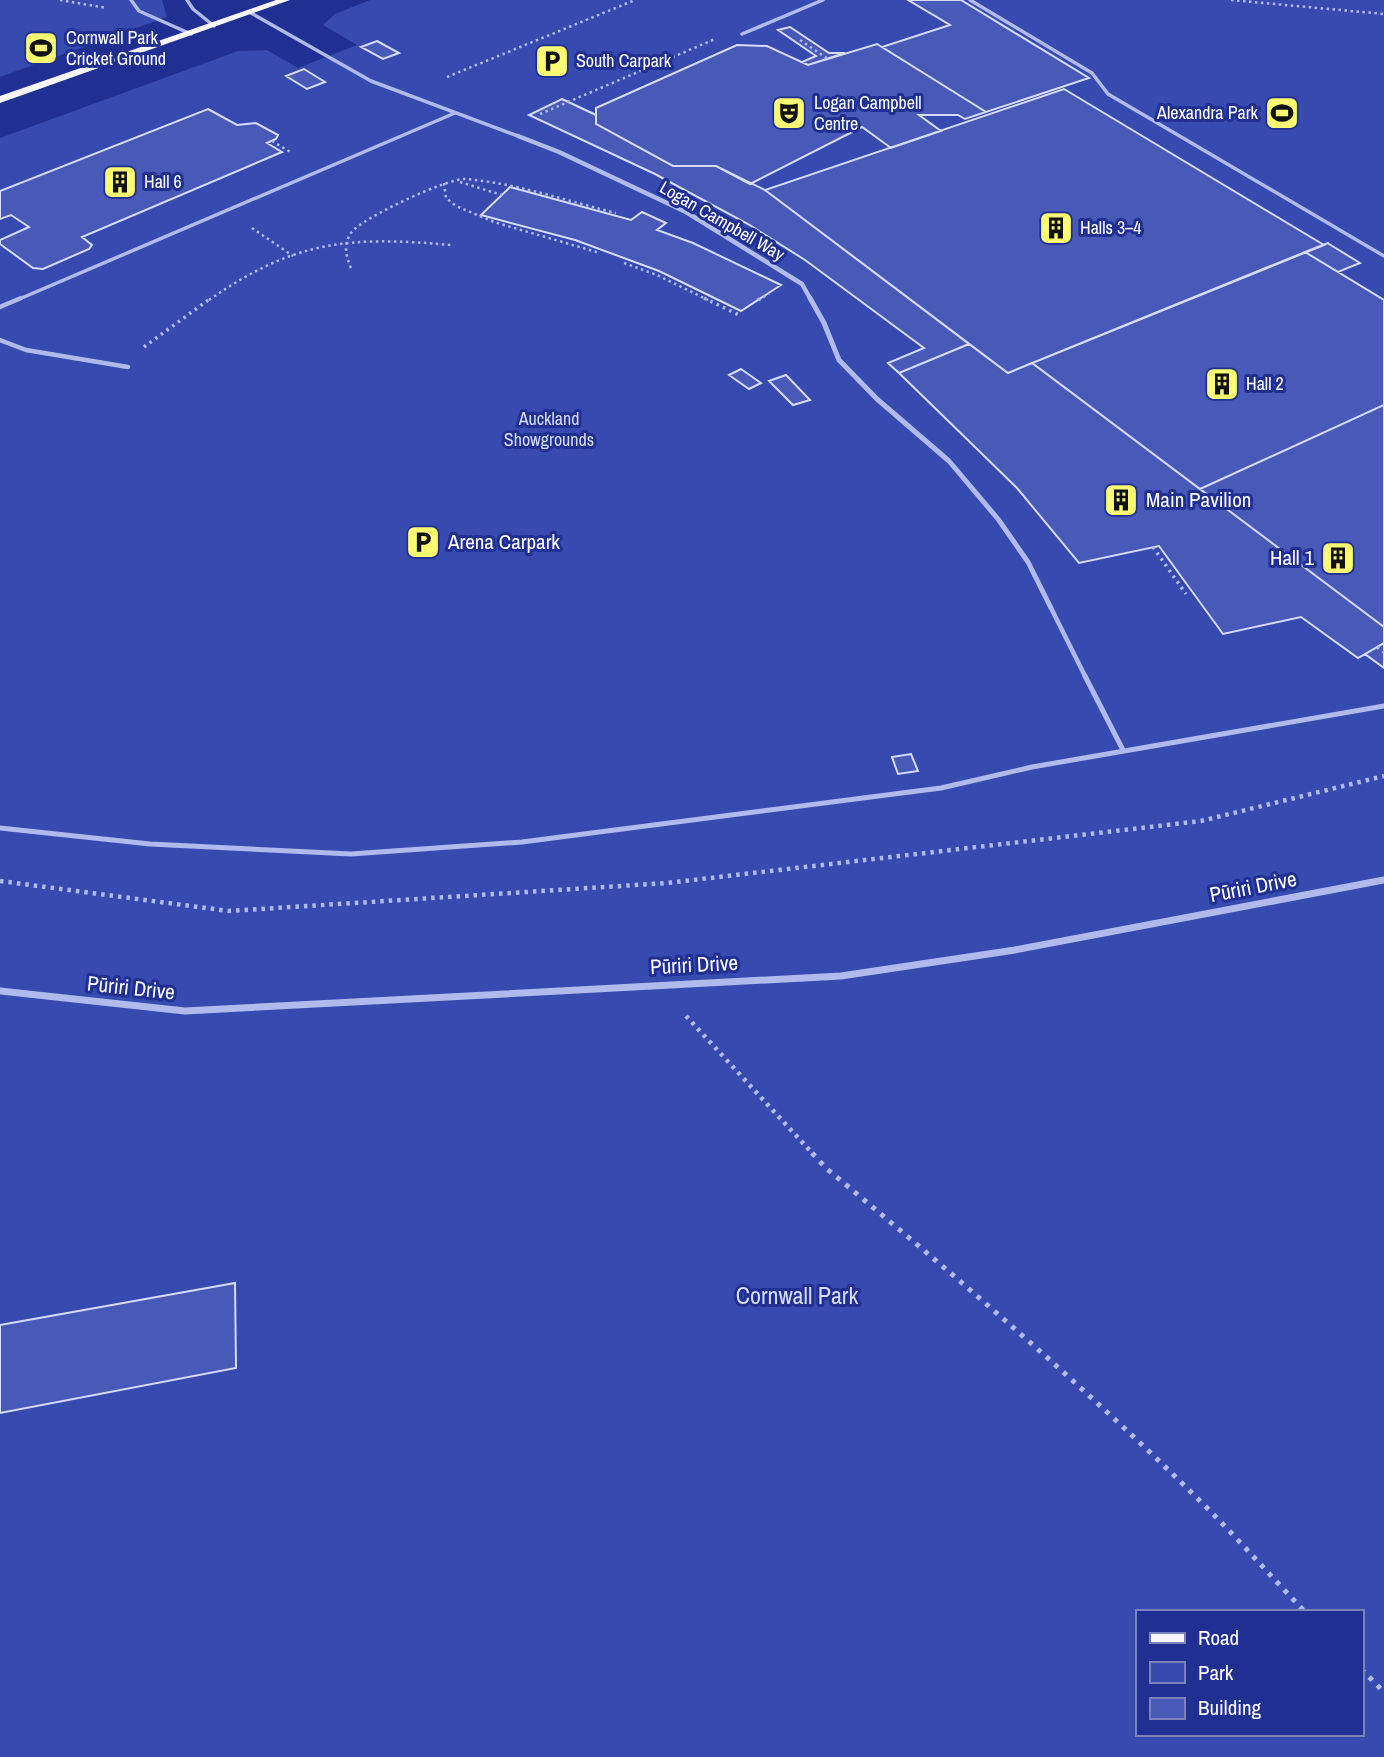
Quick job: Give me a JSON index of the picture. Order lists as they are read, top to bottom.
{
  "streets": {
    "street": ["Logan Campbell Way", "Pūriri Drive"]
  },
  "parks": ["Auckland Showgrounds", "Cornwall Park"],
  "places": {
    "sports": ["Cornwall Park Cricket Ground", "Alexandra Park"],
    "parking": ["South Carpark", "Arena Carpark"],
    "theatre": ["Logan Campbell Centre"],
    "building": [
      "Hall 6",
      "Halls 3–4",
      "Hall 2",
      "Main Pavilion",
      "Hall 1"
    ]
  },
  "legend": ["Road", "Park", "Building"]
}
